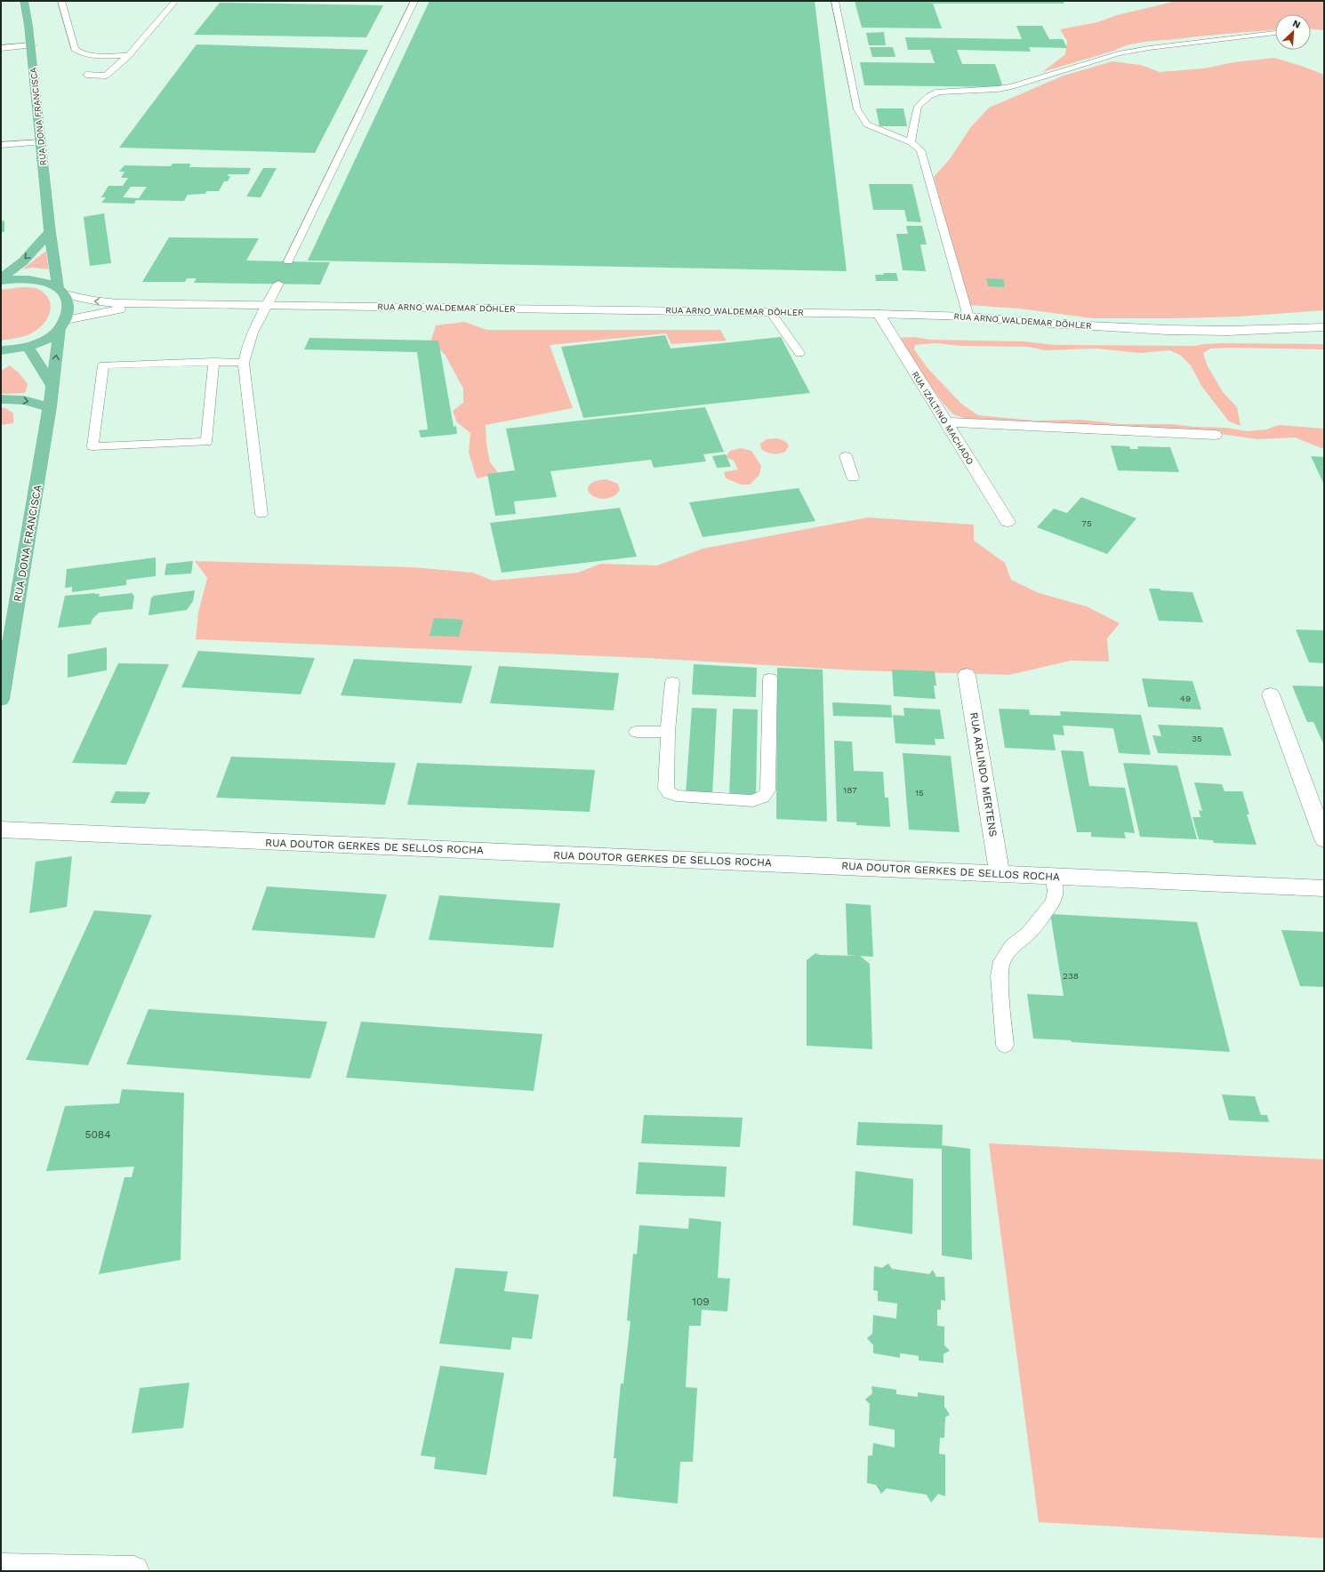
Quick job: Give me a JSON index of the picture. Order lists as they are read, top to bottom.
{
  "streets": {
    "main road": ["RUA DONA FRANCISCA"],
    "street": [
      "RUA ARNO WALDEMAR DÖHLER",
      "RUA IZALTINO MACHADO",
      "RUA ARLINDO MERTENS",
      "RUA DOUTOR GERKES DE SELLOS ROCHA"
    ]
  },
  "crossings": [
    ["RUA DONA FRANCISCA", "RUA ARNO WALDEMAR DÖHLER"],
    ["RUA ARNO WALDEMAR DÖHLER", "RUA IZALTINO MACHADO"],
    ["RUA ARLINDO MERTENS", "RUA DOUTOR GERKES DE SELLOS ROCHA"]
  ],
  "house_numbers": [
    "75",
    "49",
    "35",
    "187",
    "15",
    "238",
    "5084",
    "109"
  ],
  "north": "top right"
}
